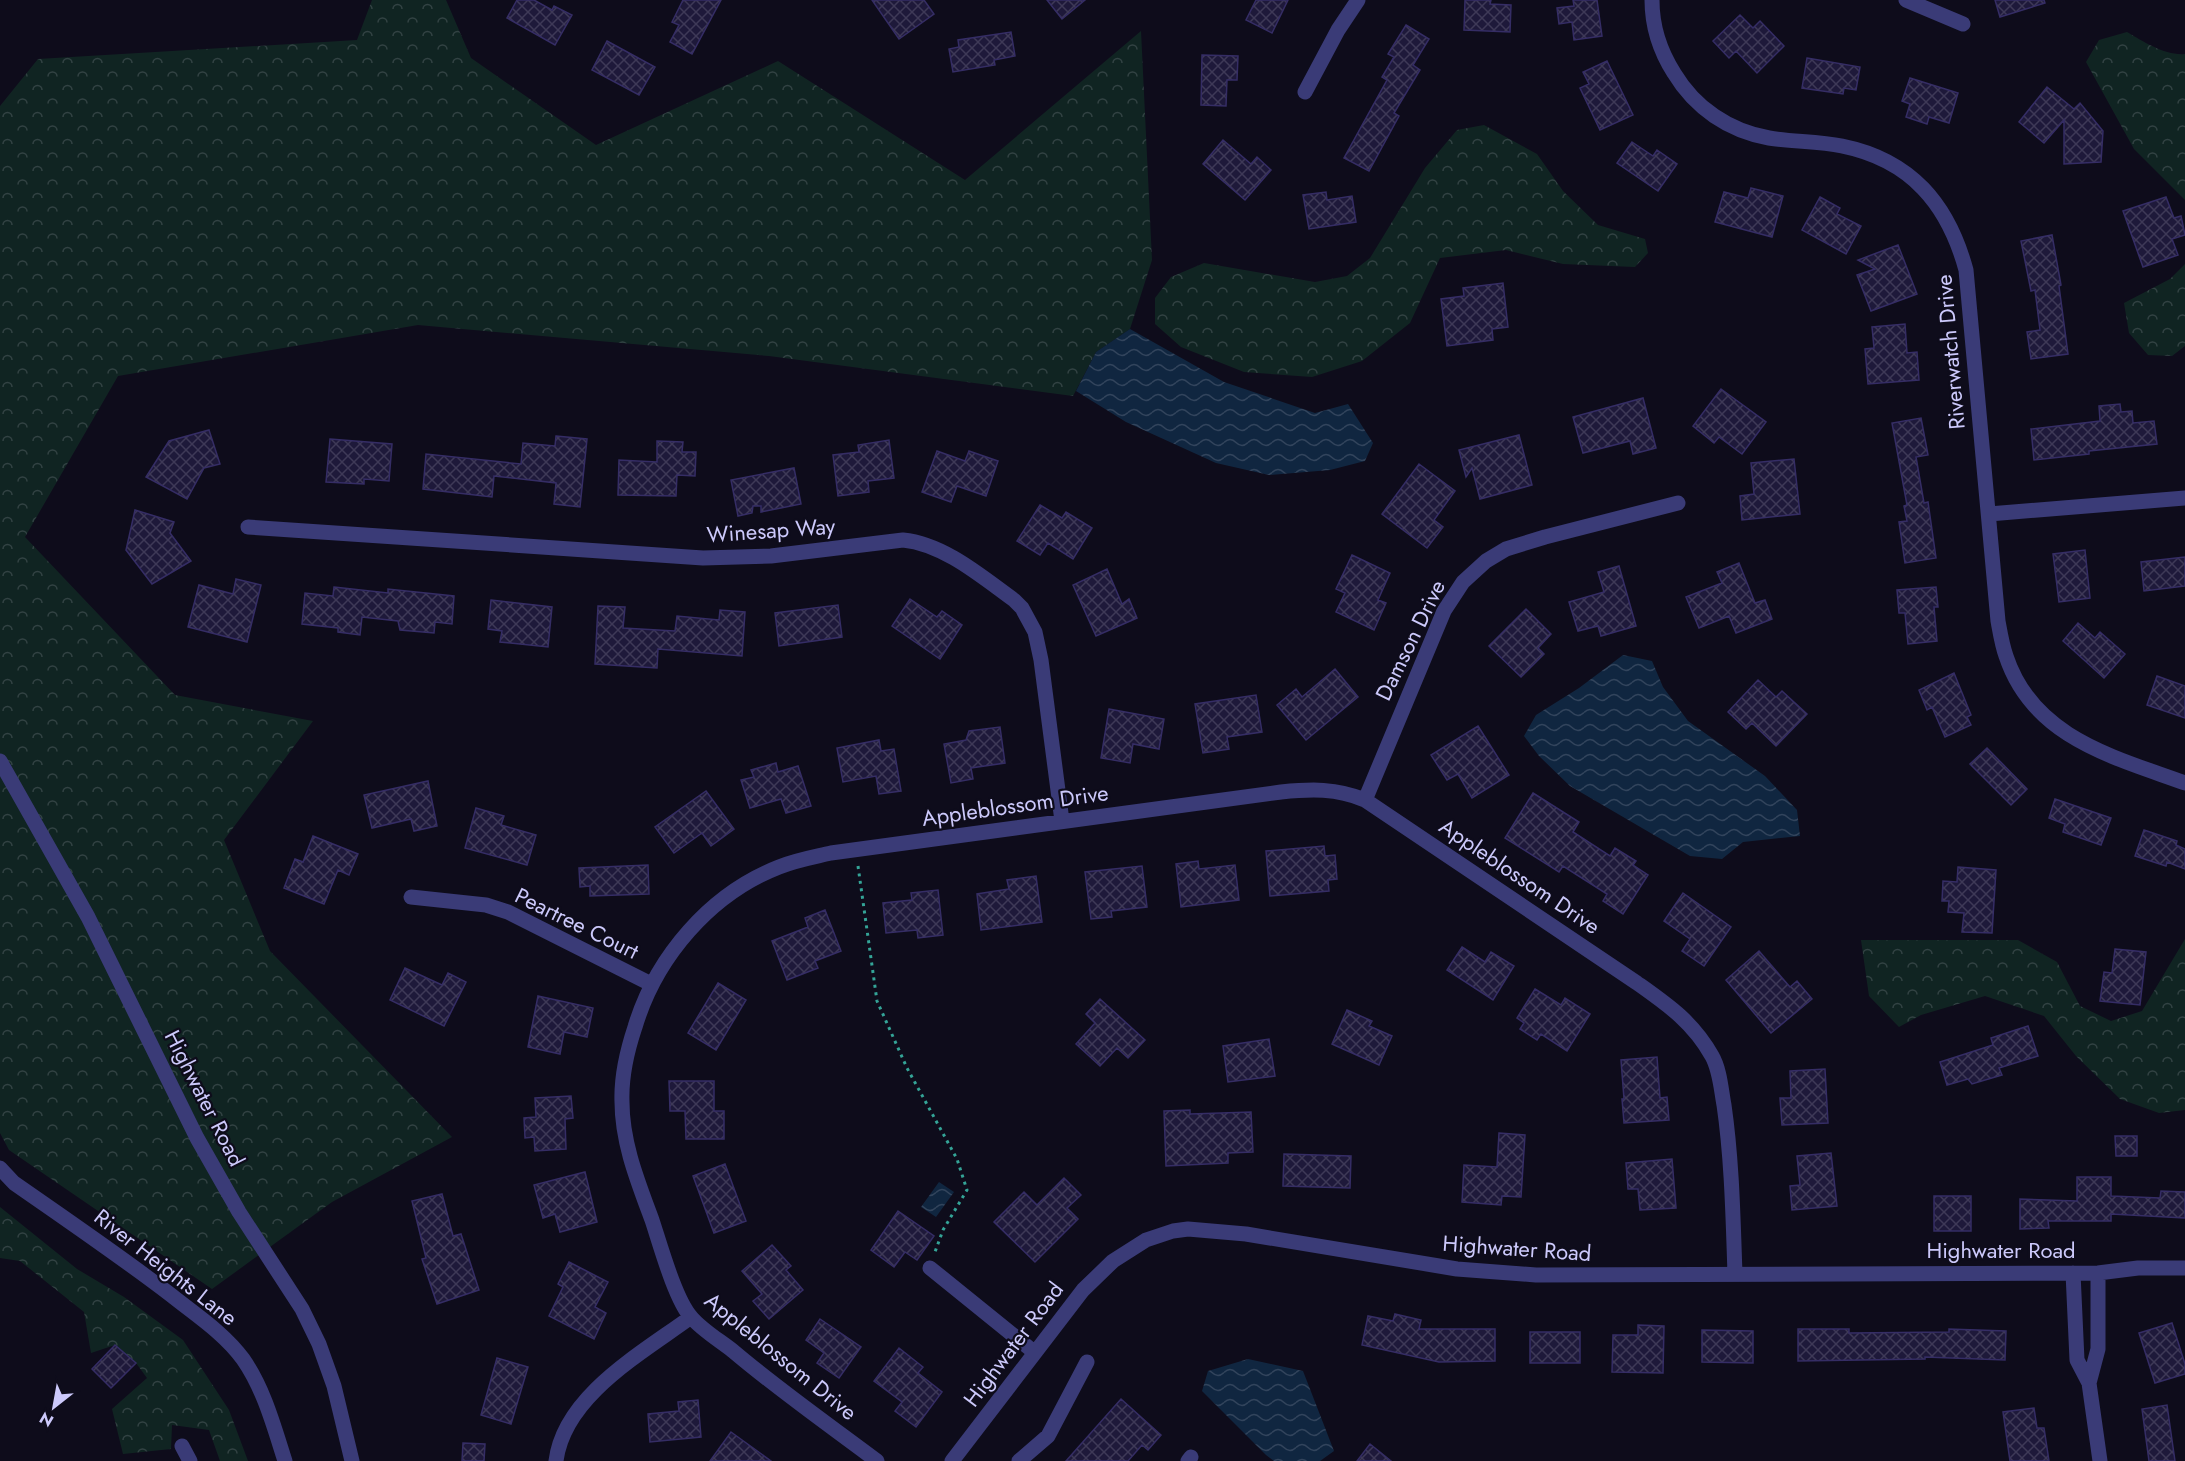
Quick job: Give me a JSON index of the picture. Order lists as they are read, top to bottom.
{
  "streets": {
    "street": [
      "Riverwatch Drive",
      "Winesap Way",
      "Damson Drive",
      "Appleblossom Drive",
      "Peartree Court",
      "Highwater Road",
      "River Heights Lane"
    ]
  },
  "crossings": [
    ["Winesap Way", "Appleblossom Drive"],
    ["Damson Drive", "Appleblossom Drive"],
    ["Appleblossom Drive", "Peartree Court"],
    ["Appleblossom Drive", "Highwater Road"]
  ],
  "north": "bottom left"
}
